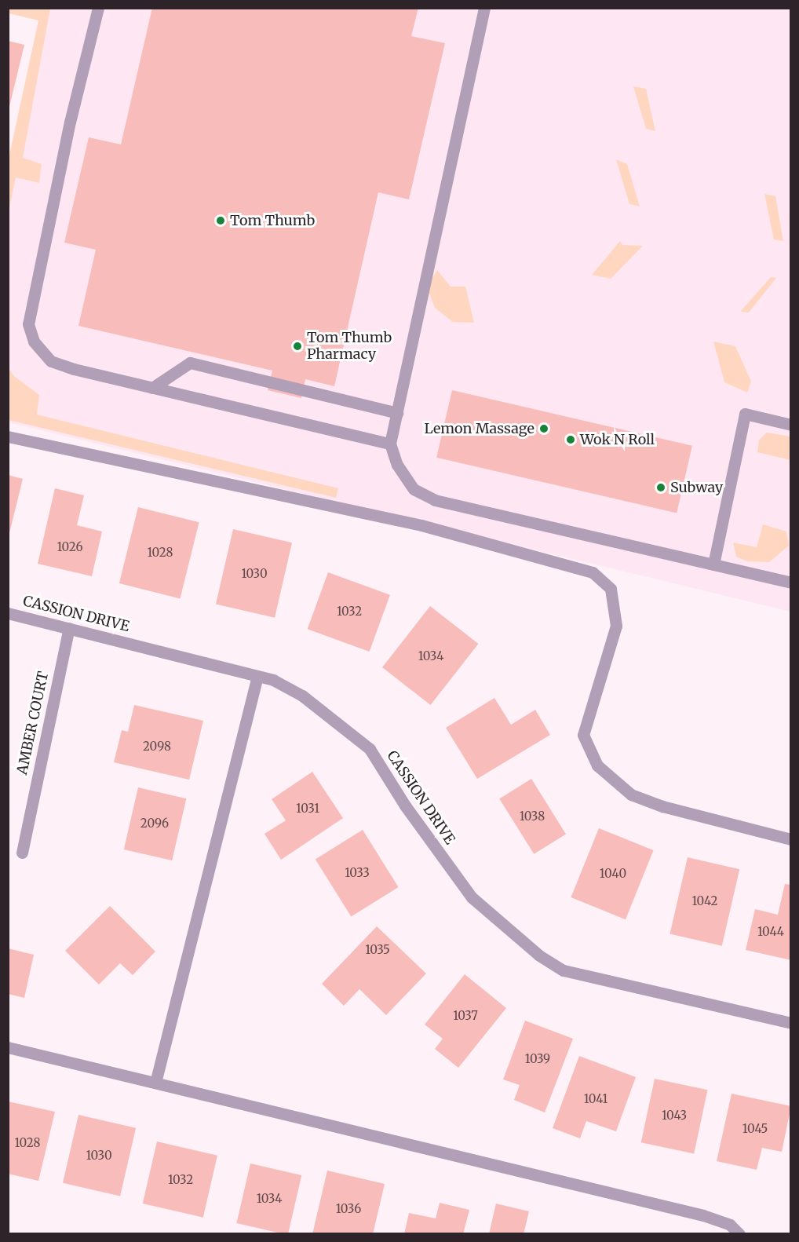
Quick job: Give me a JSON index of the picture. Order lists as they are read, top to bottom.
{
  "streets": {
    "street": ["CASSION DRIVE", "AMBER COURT"]
  },
  "crossings": [
    ["CASSION DRIVE", "AMBER COURT"]
  ],
  "places": [
    "Tom Thumb",
    "Tom Thumb Pharmacy",
    "Lemon Massage",
    "Wok N Roll",
    "Subway"
  ],
  "house_numbers": [
    "1026",
    "1028",
    "1030",
    "1032",
    "1034",
    "2098",
    "1031",
    "1038",
    "2096",
    "1033",
    "1040",
    "1042",
    "1044",
    "1035",
    "1037",
    "1039",
    "1041",
    "1043",
    "1045",
    "1028",
    "1030",
    "1032",
    "1034",
    "1036"
  ]
}
